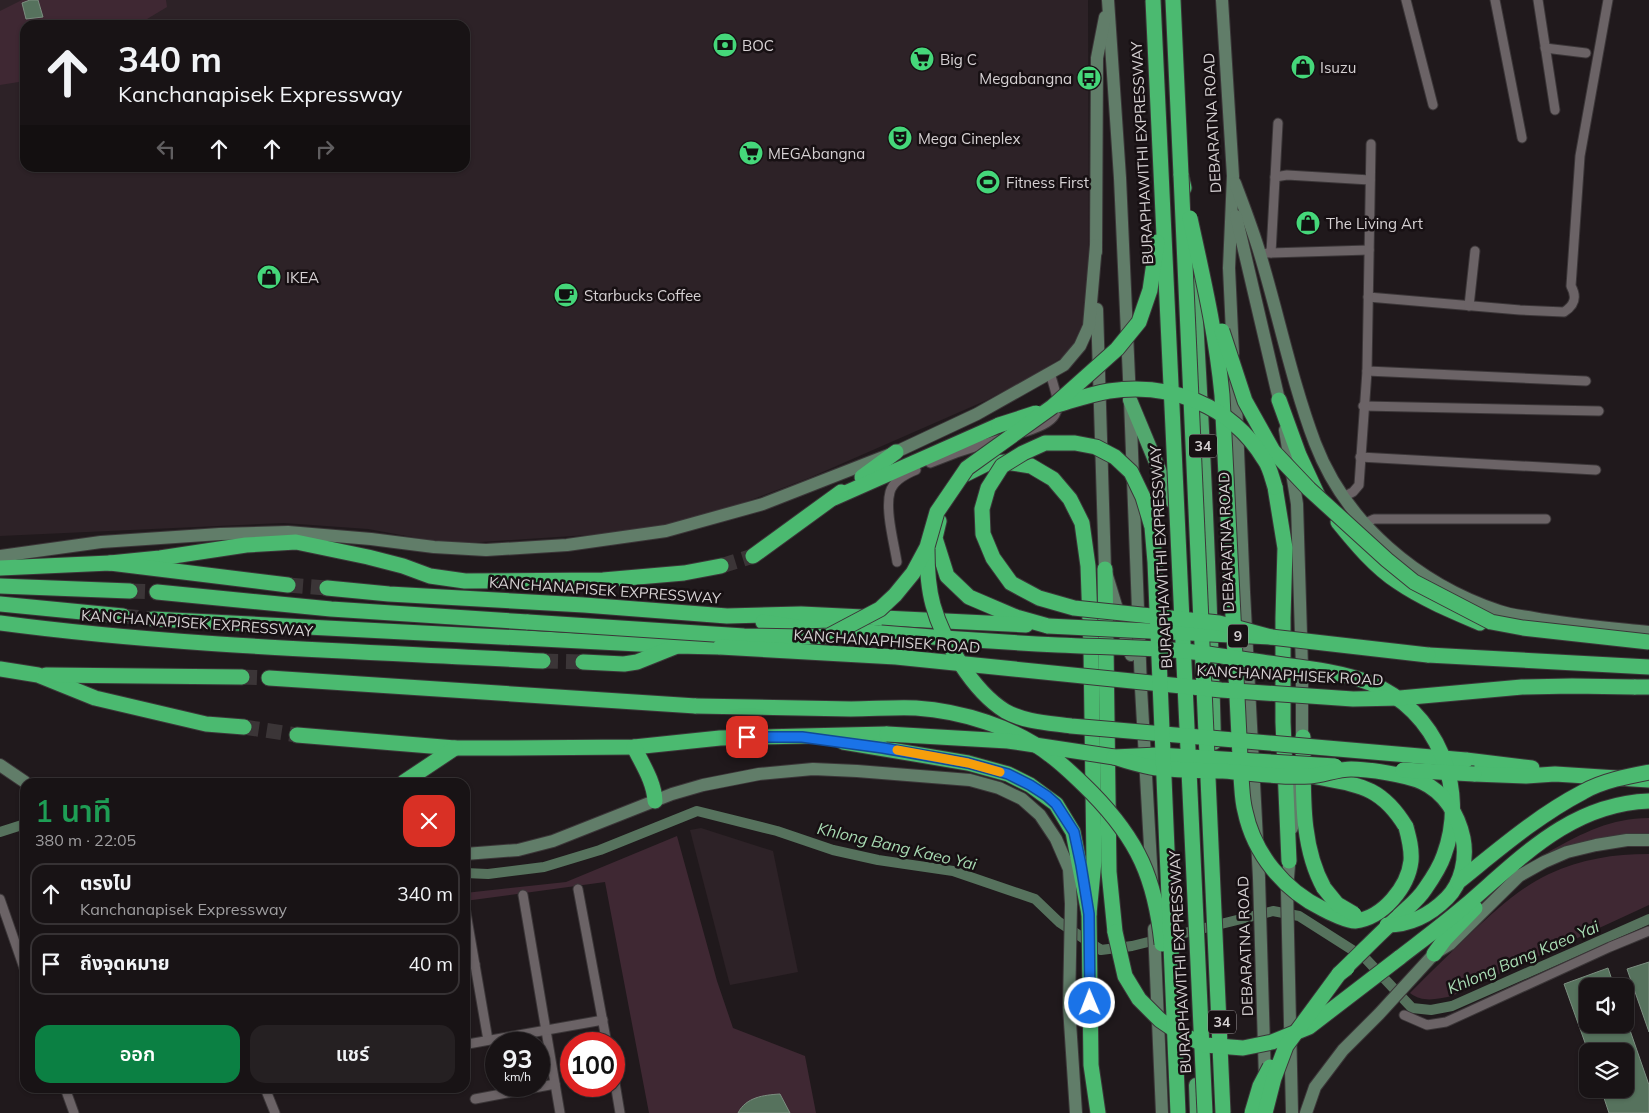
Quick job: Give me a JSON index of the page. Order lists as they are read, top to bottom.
{
  "streets": {
    "highway": [
      "DEBARATNA ROAD",
      "BURAPHAWITHI EXPRESSWAY",
      "34",
      "KANCHANAPISEK EXPRESSWAY",
      "9",
      "KANCHANAPHISEK ROAD"
    ]
  },
  "crossings": [
    ["KANCHANAPISEK EXPRESSWAY", "KANCHANAPHISEK ROAD"]
  ],
  "water": ["Khlong Bang Kaeo Yai"],
  "places": {
    "bank": ["BOC"],
    "supermarket": ["Big C", "MEGAbangna"],
    "shop": ["Isuzu", "The Living Art", "IKEA"],
    "bus stop": ["Megabangna"],
    "theatre": ["Mega Cineplex"],
    "sports": ["Fitness First"],
    "cafe": ["Starbucks Coffee"]
  },
  "page": {
    "turn": ["340 m", "Kanchanapisek Expressway"],
    "heading": ["1 นาที", "380 m · 22:05"],
    "list": [
      {
        "name": "ตรงไป",
        "note": "Kanchanapisek Expressway",
        "value": "340 m"
      },
      {
        "name": "ถึงจุดหมาย",
        "value": "40 m"
      }
    ],
    "buttons": ["ออก", "แชร์"],
    "speed": "93 km/h",
    "limit": "100"
  }
}
